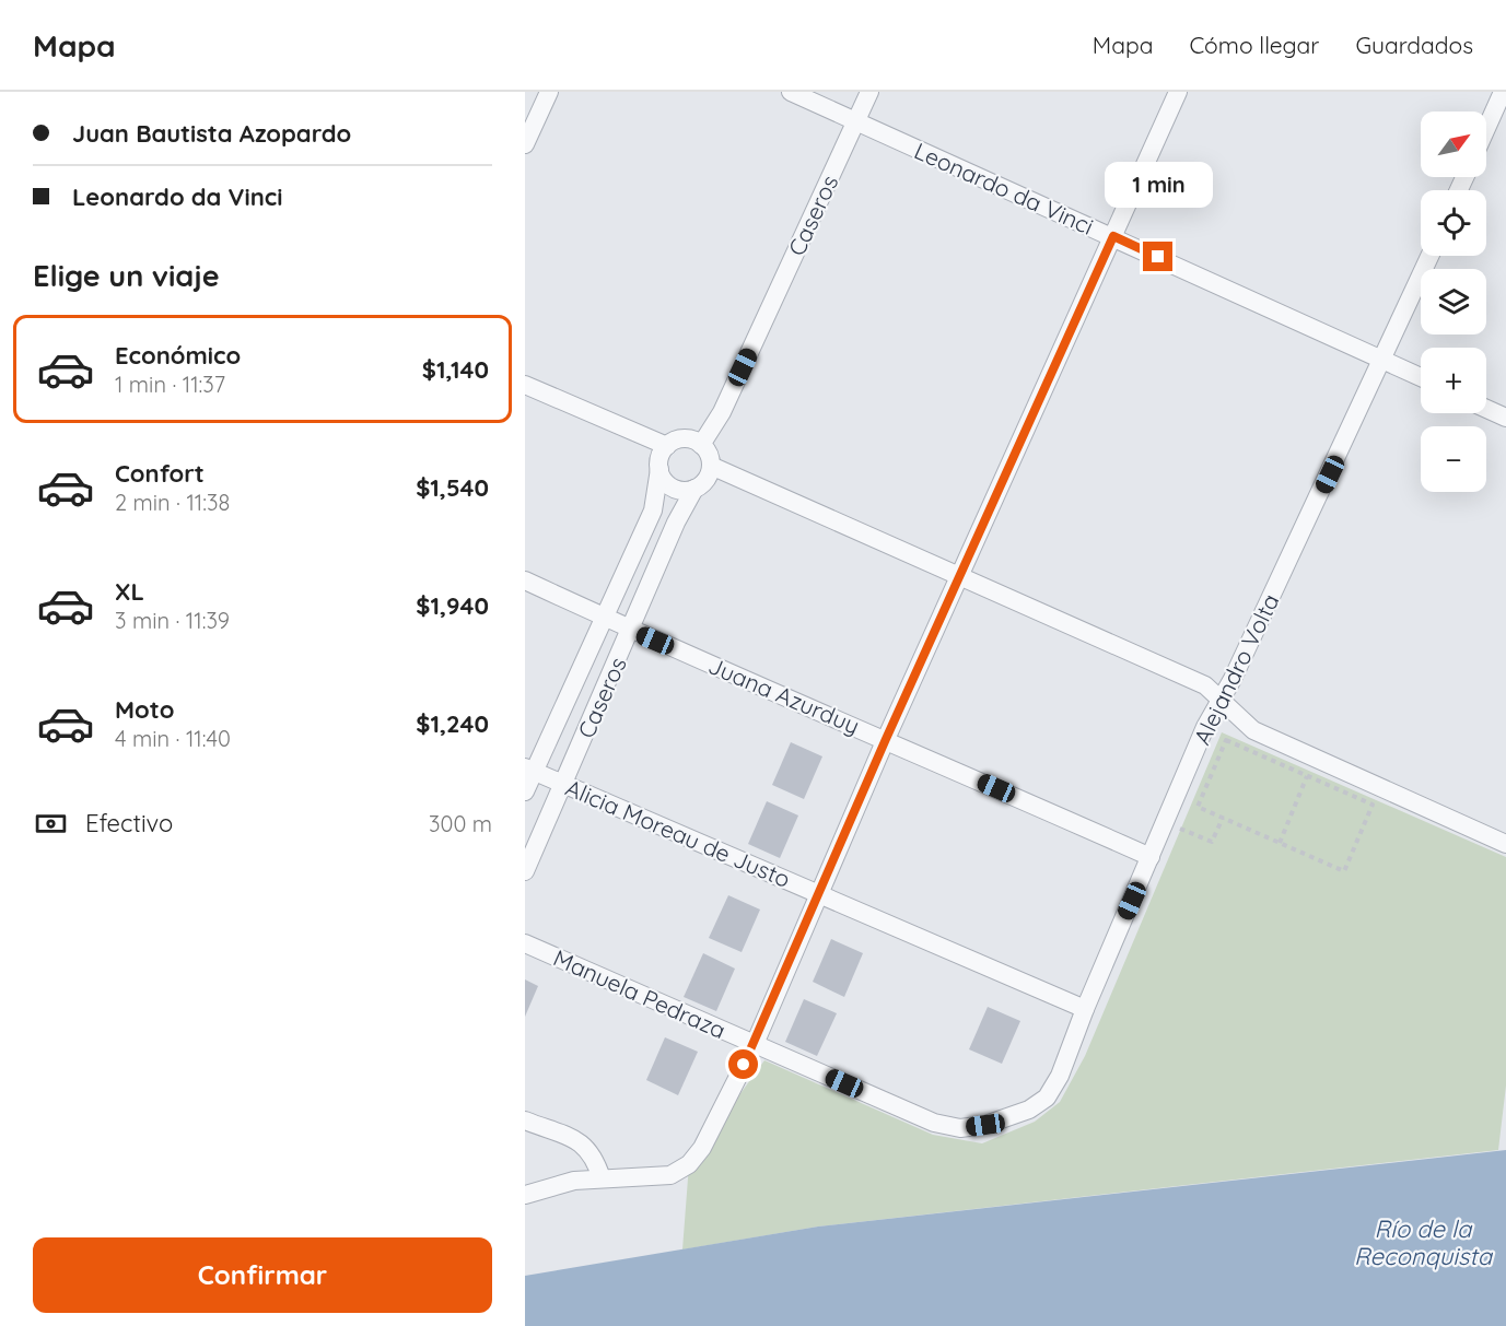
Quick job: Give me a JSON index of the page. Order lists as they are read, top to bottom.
{
  "streets": {
    "street": [
      "Leonardo da Vinci",
      "Caseros",
      "Alejandro Volta",
      "Juana Azurduy",
      "Alicia Moreau de Justo",
      "Manuela Pedraza"
    ]
  },
  "crossings": [
    ["Leonardo da Vinci", "Caseros"],
    ["Leonardo da Vinci", "Alejandro Volta"],
    ["Caseros", "Juana Azurduy"],
    ["Caseros", "Alicia Moreau de Justo"],
    ["Alejandro Volta", "Juana Azurduy"],
    ["Alejandro Volta", "Alicia Moreau de Justo"],
    ["Alejandro Volta", "Manuela Pedraza"]
  ],
  "water": ["Río de la Reconquista"],
  "north": "top right",
  "page": {
    "header": "Mapa",
    "nav": ["Mapa", "Cómo llegar", "Guardados"],
    "banner": ["Juan Bautista Azopardo", "Leonardo da Vinci"],
    "map_buttons": ["+", "−"],
    "bubble": "1 min",
    "heading": "Elige un viaje",
    "list": [
      {
        "name": "Económico",
        "note": "1 min · 11:37",
        "value": "$1,140"
      },
      {
        "name": "Confort",
        "note": "2 min · 11:38",
        "value": "$1,540"
      },
      {
        "name": "XL",
        "note": "3 min · 11:39",
        "value": "$1,940"
      },
      {
        "name": "Moto",
        "note": "4 min · 11:40",
        "value": "$1,240"
      }
    ],
    "pay": ["Efectivo", "300 m"],
    "buttons": "Confirmar"
  }
}
